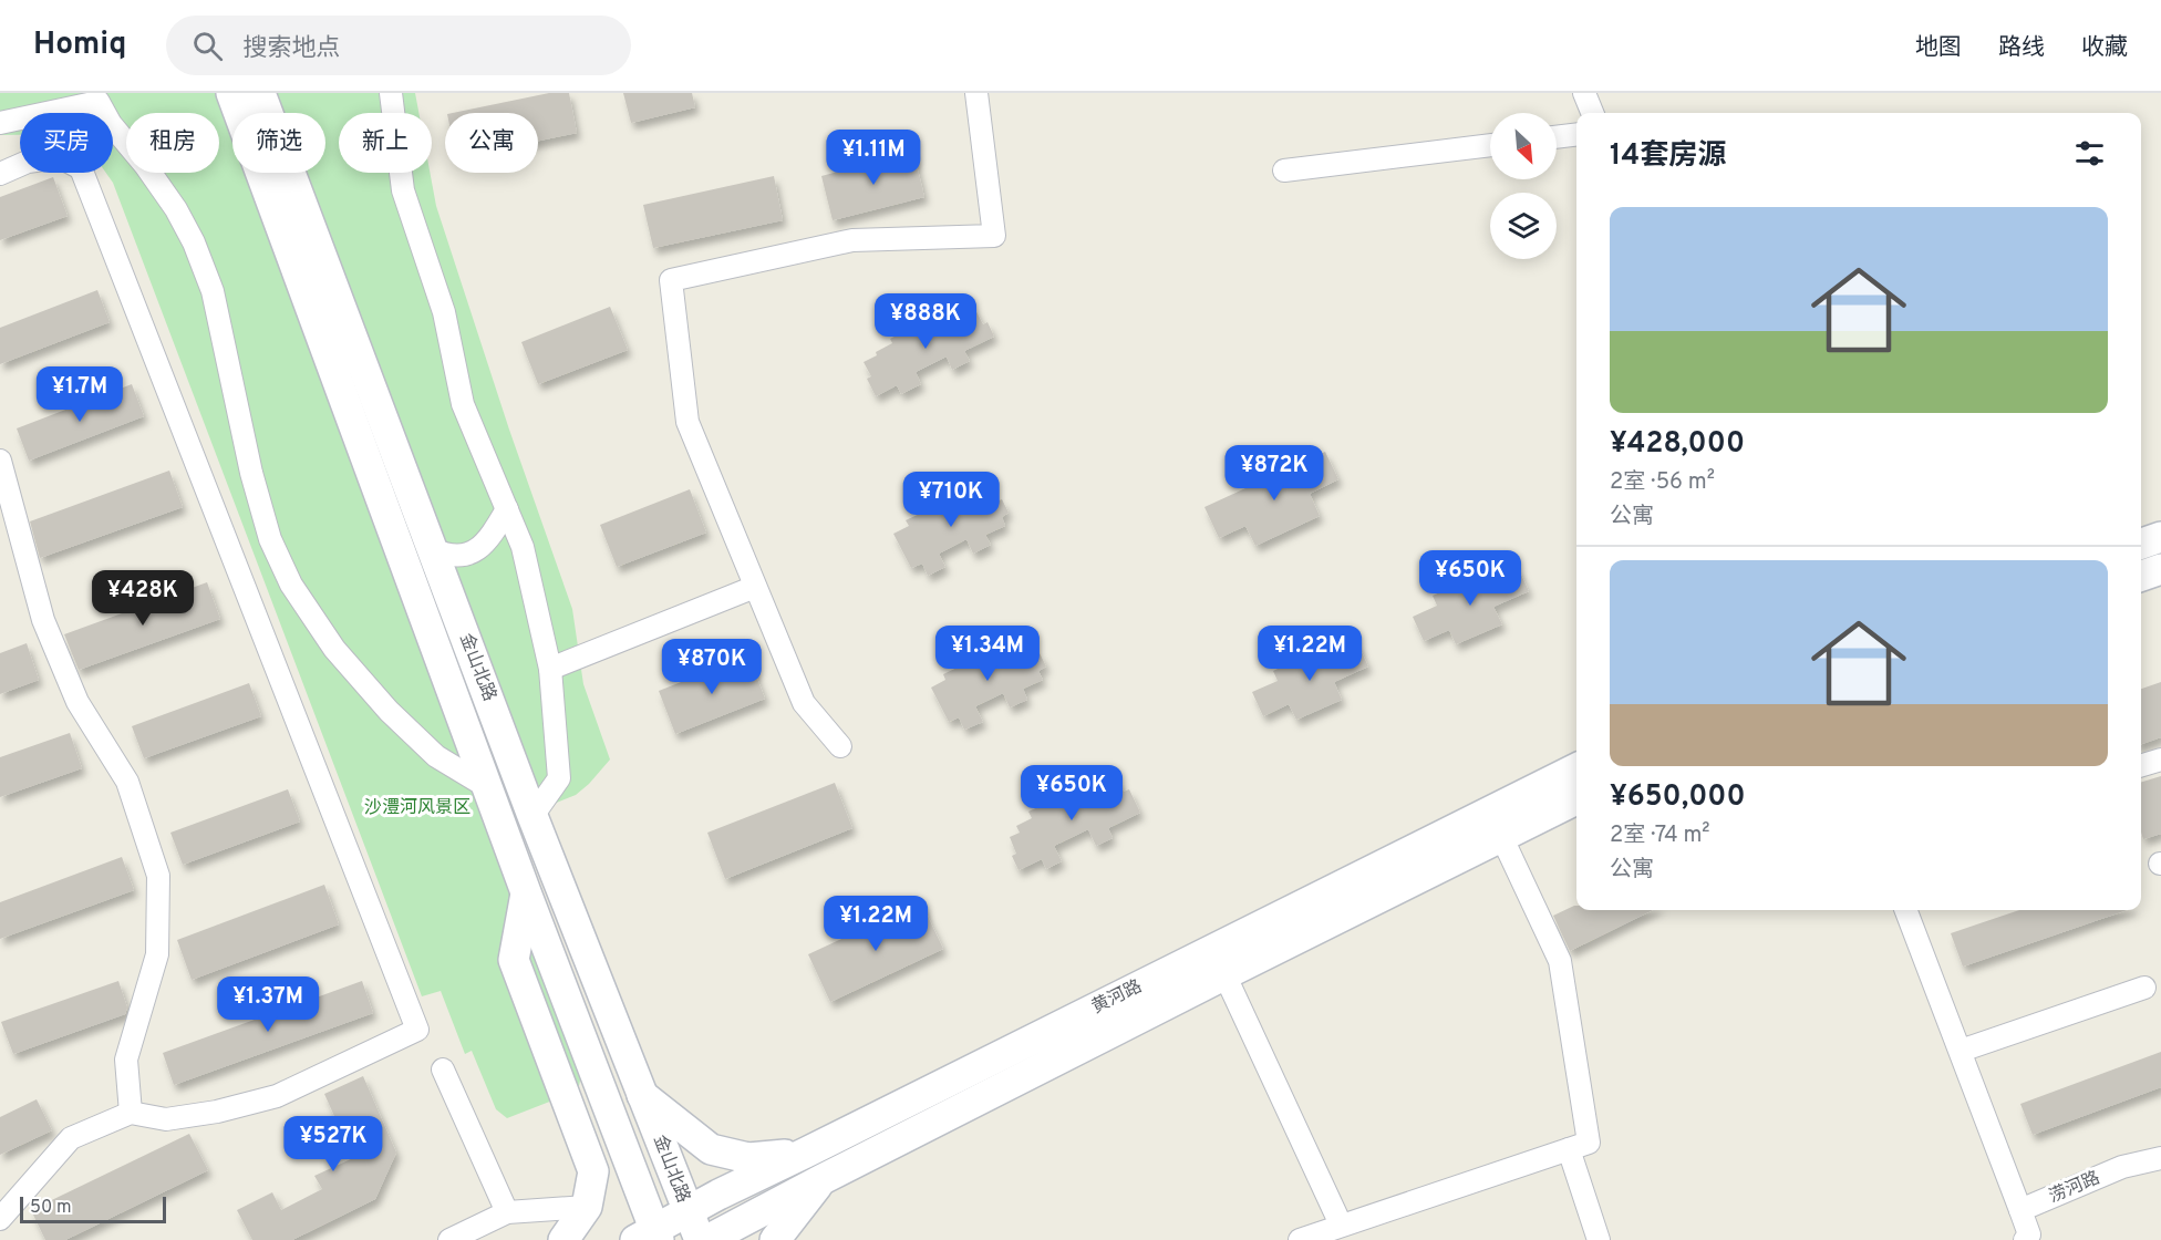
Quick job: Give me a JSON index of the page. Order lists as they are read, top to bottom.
{
  "streets": {
    "main road": ["金山北路", "黄河路"],
    "street": ["涝河路"]
  },
  "crossings": [
    ["金山北路", "黄河路"]
  ],
  "parks": ["沙澧河风景区"],
  "scale_bar": "50 m",
  "north": "bottom right",
  "page": {
    "header": "Homiq",
    "search": "搜索地点",
    "nav": ["地图", "路线", "收藏"],
    "chip": [
      "买房",
      "租房",
      "筛选",
      "新上",
      "公寓"
    ],
    "heading": "14套房源",
    "price": [
      "¥1.11M",
      "¥888K",
      "¥1.7M",
      "¥872K",
      "¥710K",
      "¥650K",
      "¥428K",
      "¥1.34M",
      "¥1.22M",
      "¥870K",
      "¥650K",
      "¥1.22M",
      "¥1.37M",
      "¥527K"
    ],
    "list": [
      {
        "name": "¥428,000",
        "note": "2室 · 56 m² · 公寓"
      },
      {
        "name": "¥650,000",
        "note": "2室 · 74 m² · 公寓"
      }
    ],
    "scale": "50 m"
  }
}
